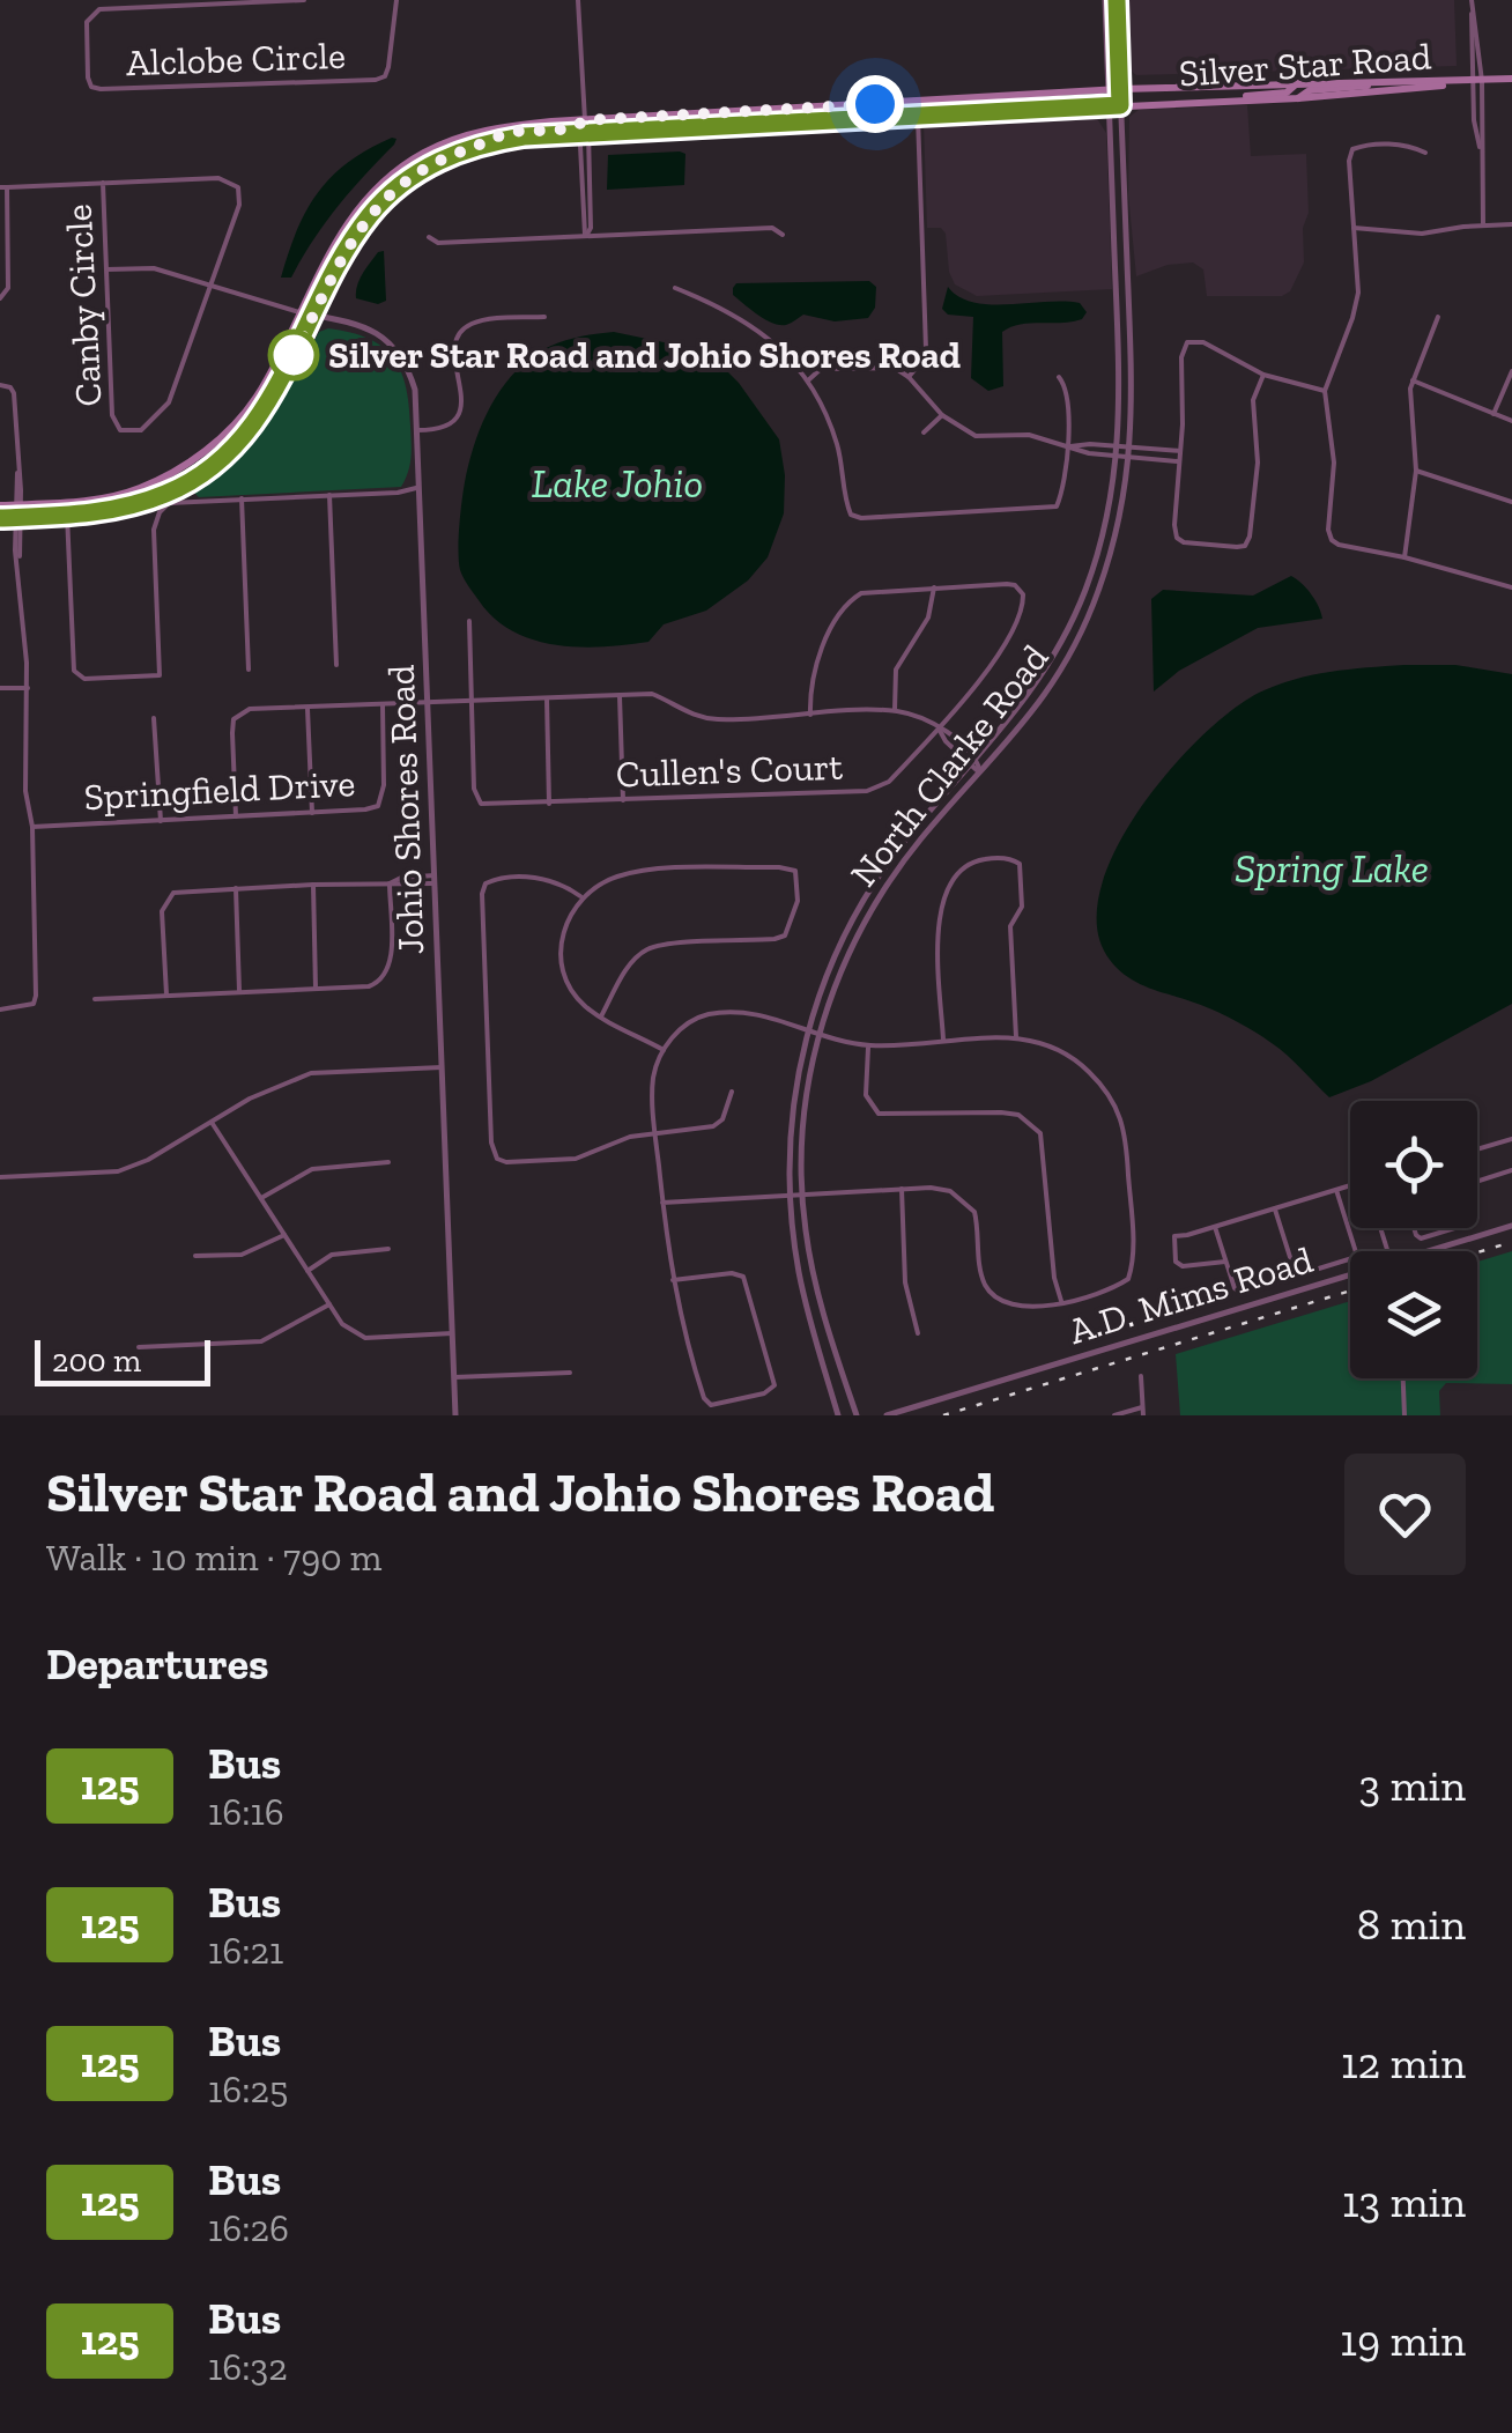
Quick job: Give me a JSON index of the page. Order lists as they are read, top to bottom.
{
  "streets": {
    "main road": ["Silver Star Road"],
    "street": [
      "Alclobe Circle",
      "Canby Circle",
      "North Clarke Road",
      "Cullen's Court",
      "Springfield Drive",
      "Johio Shores Road",
      "A.D. Mims Road"
    ]
  },
  "crossings": [
    ["Silver Star Road", "North Clarke Road"],
    ["Silver Star Road", "Johio Shores Road"]
  ],
  "water": ["Lake Johio", "Spring Lake"],
  "places": ["Silver Star Road and Johio Shores Road"],
  "lines": ["bus line 125"],
  "scale_bar": "200 m",
  "page": {
    "scale": "200 m",
    "heading": [
      ["Silver Star Road and Johio Shores Road", "Walk · 10 min · 790 m"],
      "Departures"
    ],
    "list": [
      {
        "mark": "125",
        "name": "Bus",
        "note": "16:16",
        "value": "3 min"
      },
      {
        "mark": "125",
        "name": "Bus",
        "note": "16:21",
        "value": "8 min"
      },
      {
        "mark": "125",
        "name": "Bus",
        "note": "16:25",
        "value": "12 min"
      },
      {
        "mark": "125",
        "name": "Bus",
        "note": "16:26",
        "value": "13 min"
      },
      {
        "mark": "125",
        "name": "Bus",
        "note": "16:32",
        "value": "19 min"
      }
    ]
  }
}
